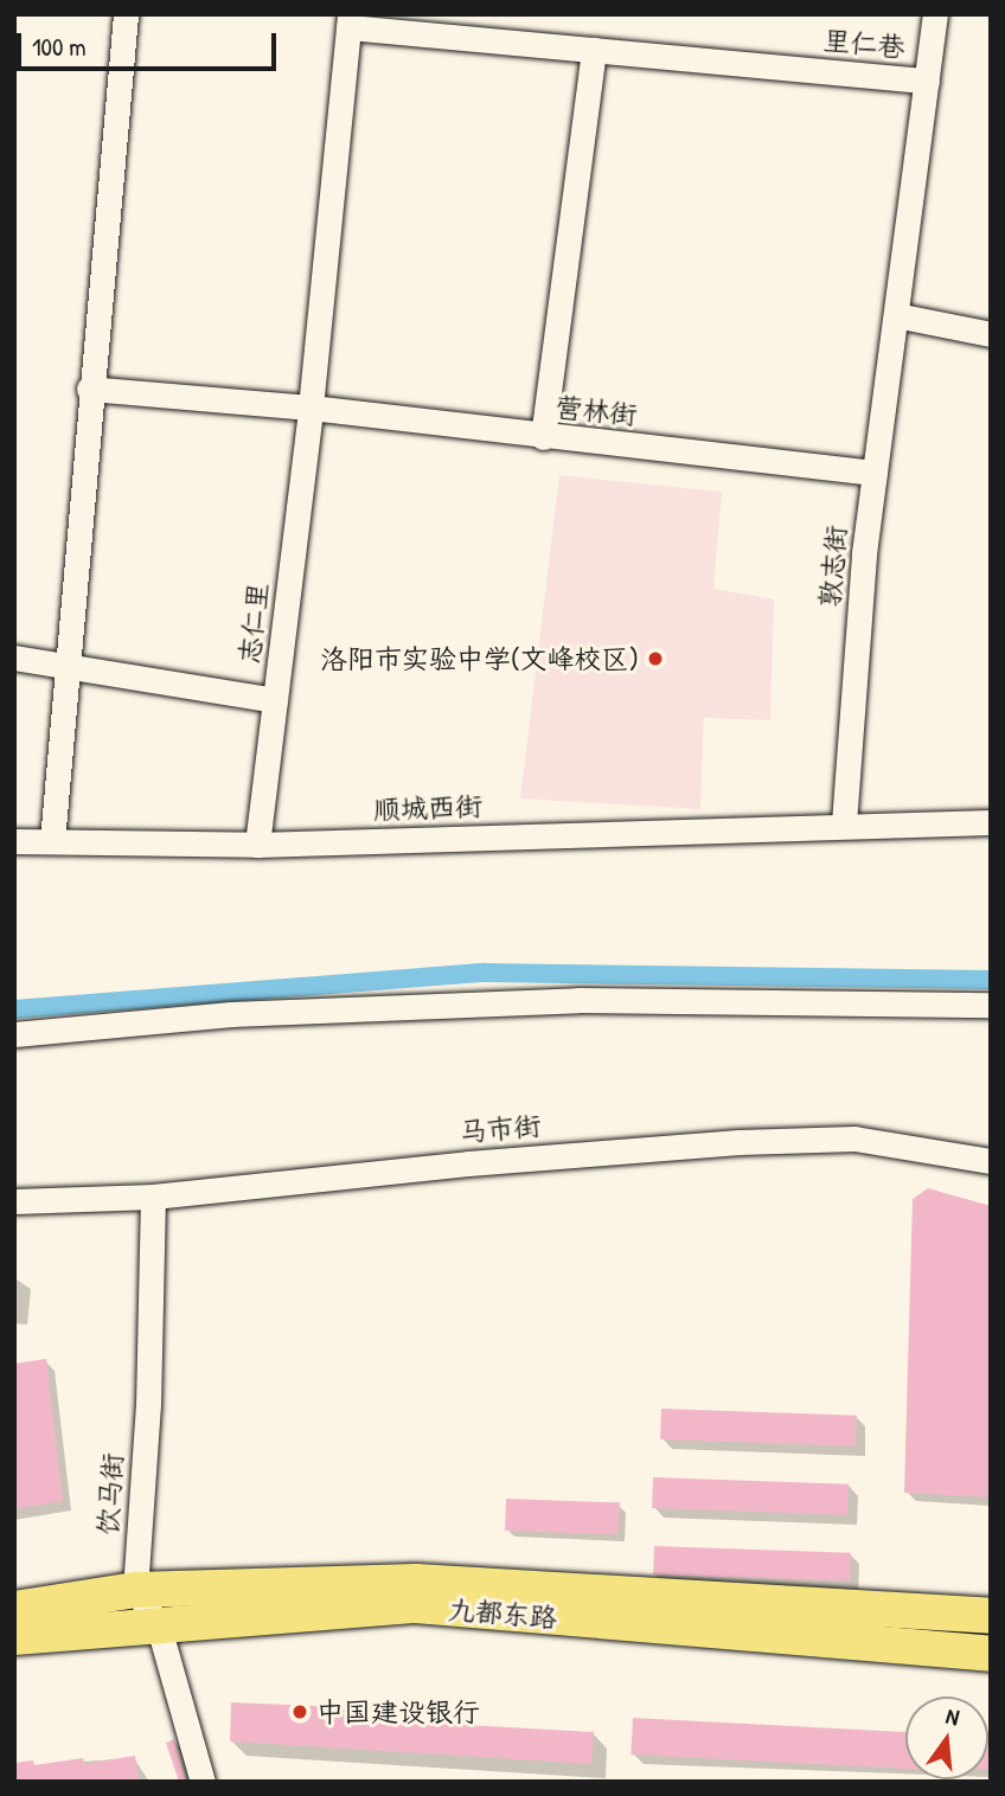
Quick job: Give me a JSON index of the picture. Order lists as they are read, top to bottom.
{
  "streets": {
    "highway": ["九都东路"],
    "street": [
      "里仁巷",
      "营林街",
      "敦志街",
      "志仁里",
      "顺城西街",
      "马市街",
      "饮马街"
    ]
  },
  "crossings": [
    ["里仁巷", "敦志街"],
    ["里仁巷", "志仁里"],
    ["营林街", "敦志街"],
    ["营林街", "志仁里"],
    ["敦志街", "顺城西街"],
    ["志仁里", "顺城西街"],
    ["马市街", "饮马街"],
    ["饮马街", "九都东路"]
  ],
  "places": ["洛阳市实验中学(文峰校区)", "中国建设银行"],
  "scale_bar": "100 m",
  "north": "top"
}
